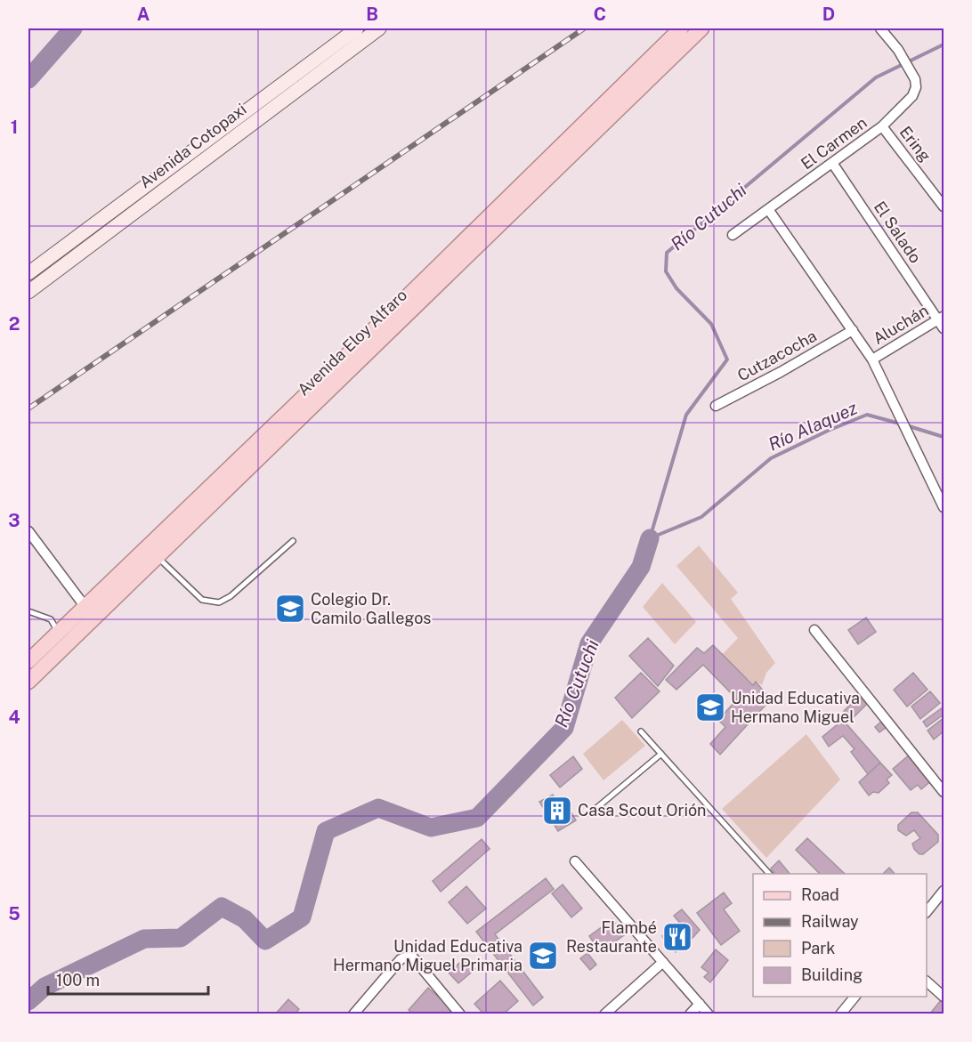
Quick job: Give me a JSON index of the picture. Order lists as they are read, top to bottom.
{
  "streets": {
    "main road": ["Avenida Cotopaxi", "Avenida Eloy Alfaro"],
    "street": [
      "El Carmen",
      "Ering",
      "El Salado",
      "Aluchán",
      "Cutzacocha"
    ]
  },
  "crossings": [
    ["El Carmen", "Ering"],
    ["El Carmen", "El Salado"],
    ["El Salado", "Aluchán"]
  ],
  "water": ["Río Cutuchi", "Río Alaquez"],
  "places": {
    "school or university": ["Colegio Dr. Camilo Gallegos", "Unidad Educativa Hermano Miguel", "Unidad Educativa Hermano Miguel Primaria"],
    "building": ["Casa Scout Orión"],
    "restaurant": ["Flambé Restaurante"]
  },
  "legend": [
    "Road",
    "Railway",
    "Park",
    "Building"
  ],
  "scale_bar": "100 m",
  "grid": {
    "columns": [
      "A",
      "B",
      "C",
      "D"
    ],
    "rows": [
      "1",
      "2",
      "3",
      "4",
      "5"
    ]
  }
}
